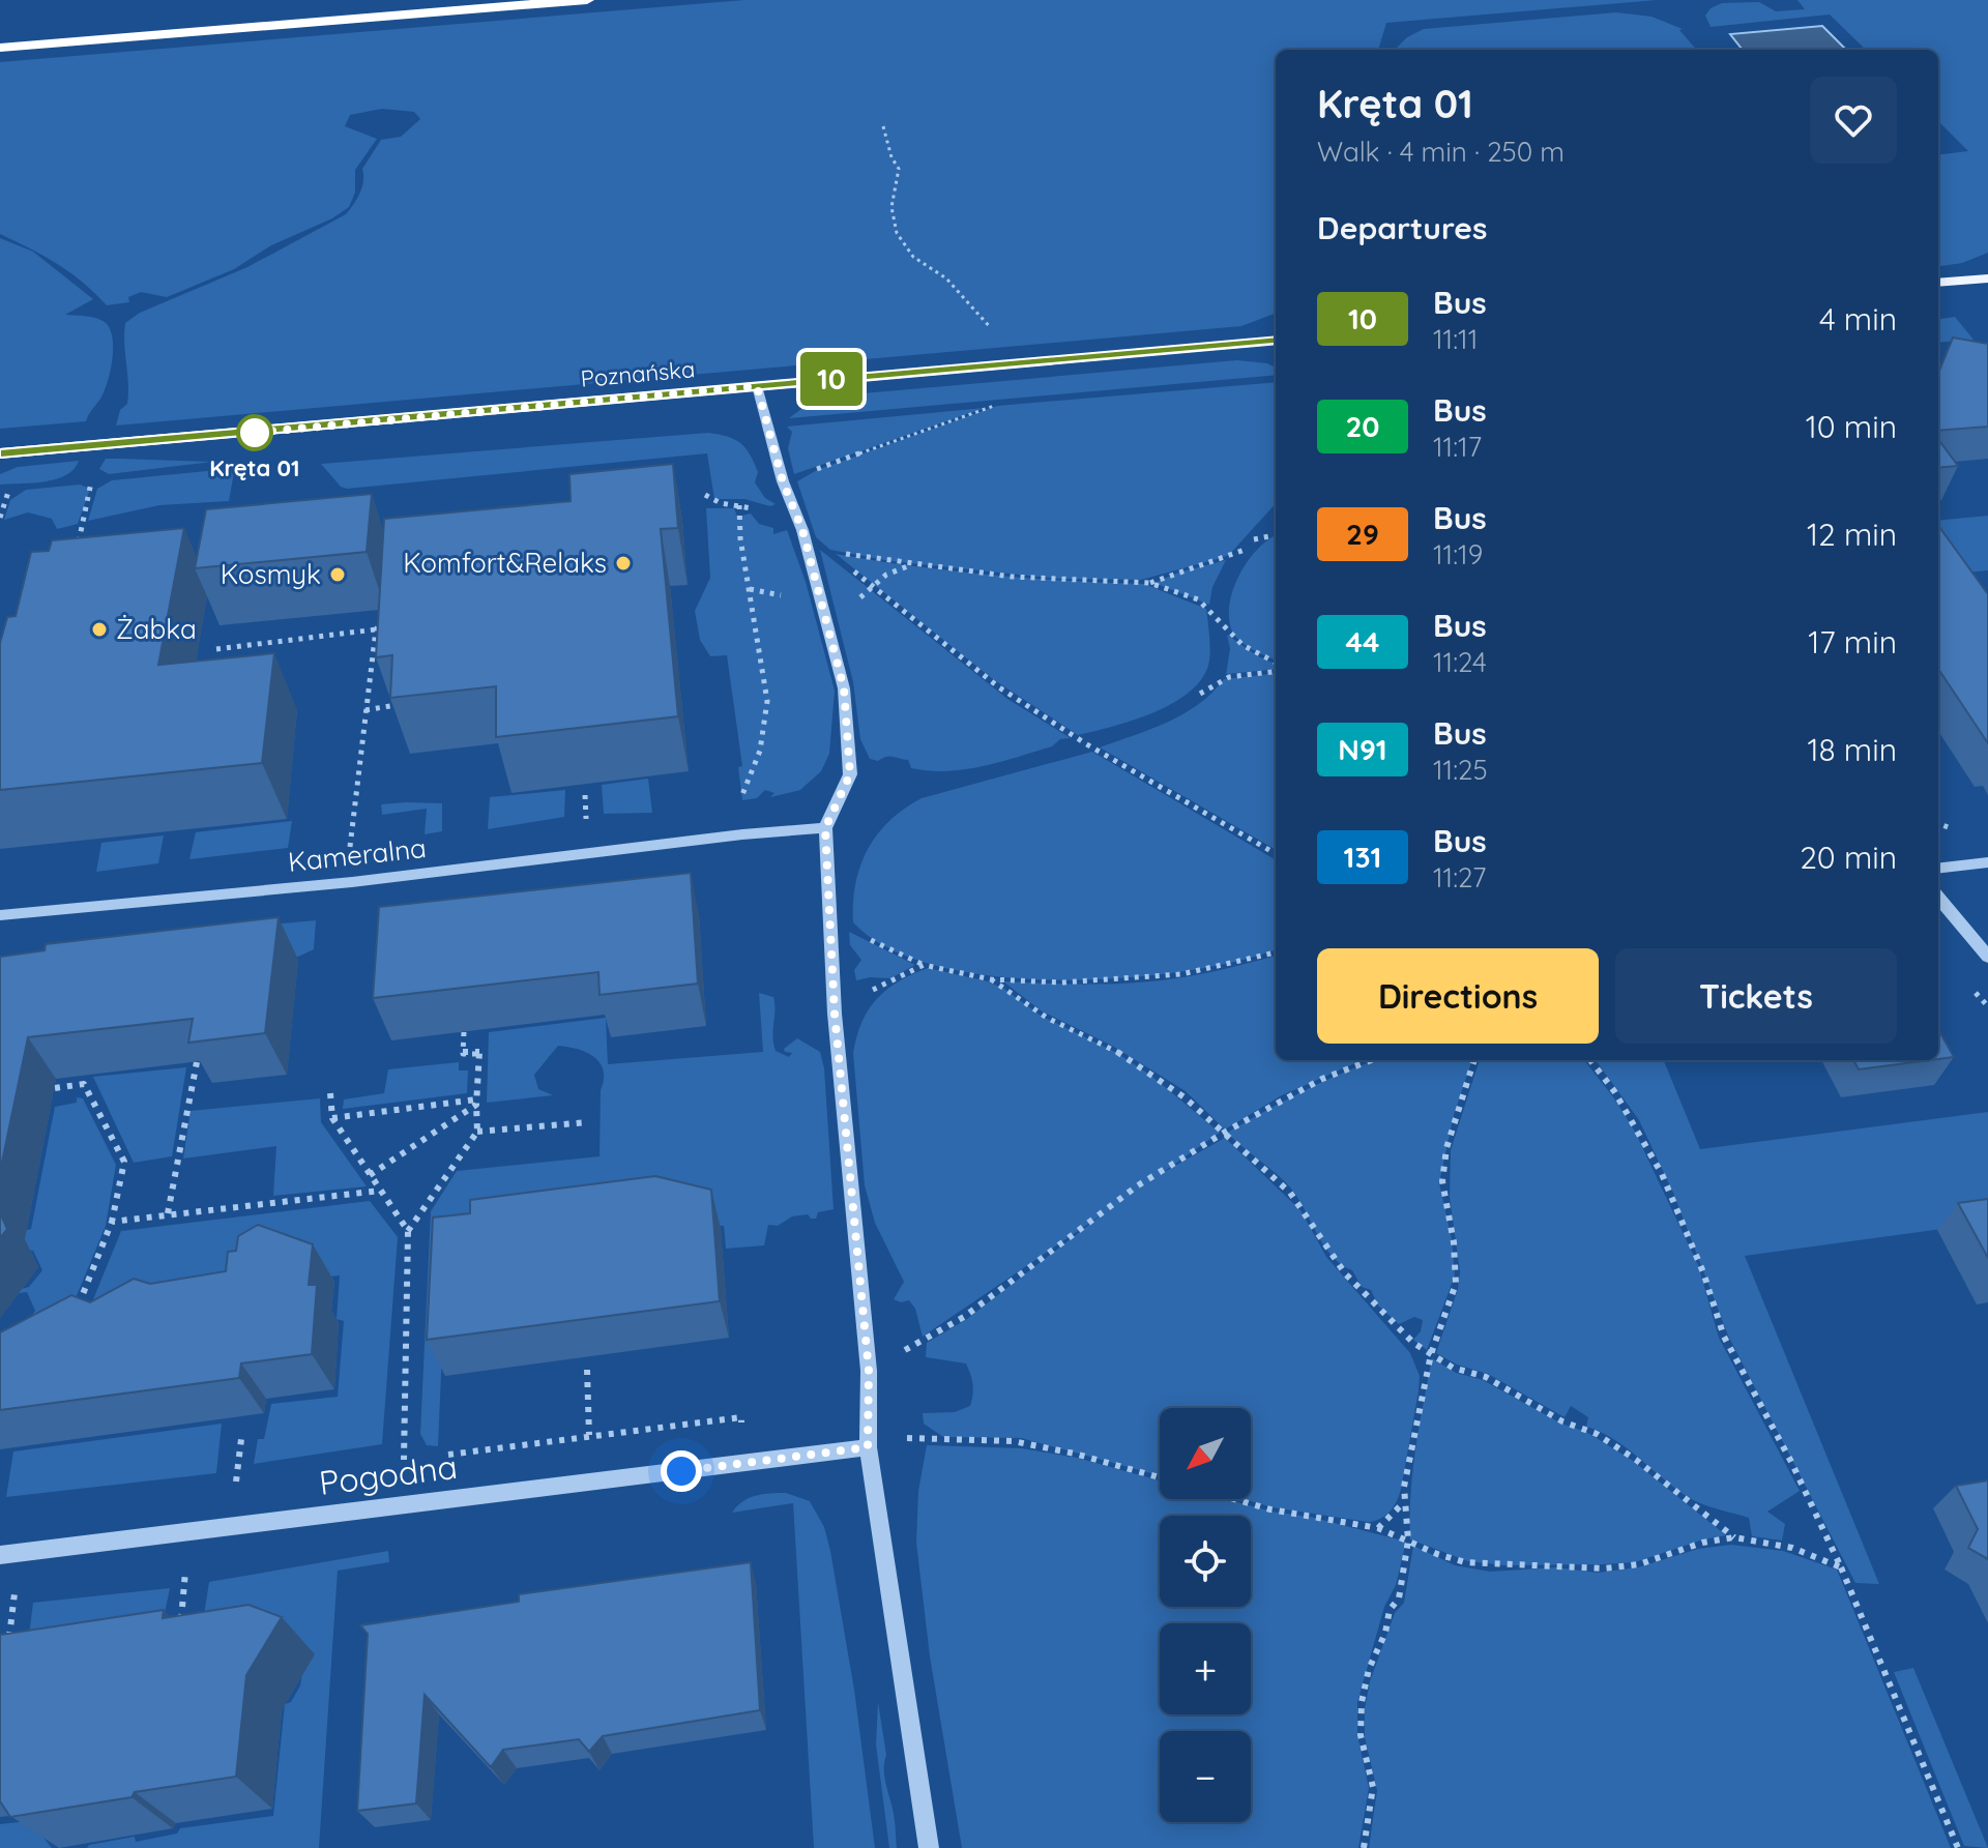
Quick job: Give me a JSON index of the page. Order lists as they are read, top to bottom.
{
  "streets": {
    "main road": ["Poznańska"],
    "street": ["Kameralna", "Pogodna"]
  },
  "places": [
    "Kręta 01",
    "Komfort&Relaks",
    "Kosmyk",
    "Żabka"
  ],
  "lines": ["bus line 10"],
  "north": "bottom left",
  "page": {
    "on_map": "10",
    "heading": [
      ["Kręta 01", "Walk · 4 min · 250 m"],
      "Departures"
    ],
    "list": [
      {
        "mark": "10",
        "name": "Bus",
        "note": "11:11",
        "value": "4 min"
      },
      {
        "mark": "20",
        "name": "Bus",
        "note": "11:17",
        "value": "10 min"
      },
      {
        "mark": "29",
        "name": "Bus",
        "note": "11:19",
        "value": "12 min"
      },
      {
        "mark": "44",
        "name": "Bus",
        "note": "11:24",
        "value": "17 min"
      },
      {
        "mark": "N91",
        "name": "Bus",
        "note": "11:25",
        "value": "18 min"
      },
      {
        "mark": "131",
        "name": "Bus",
        "note": "11:27",
        "value": "20 min"
      }
    ],
    "buttons": ["Directions", "Tickets"],
    "map_buttons": ["+", "−"]
  }
}
